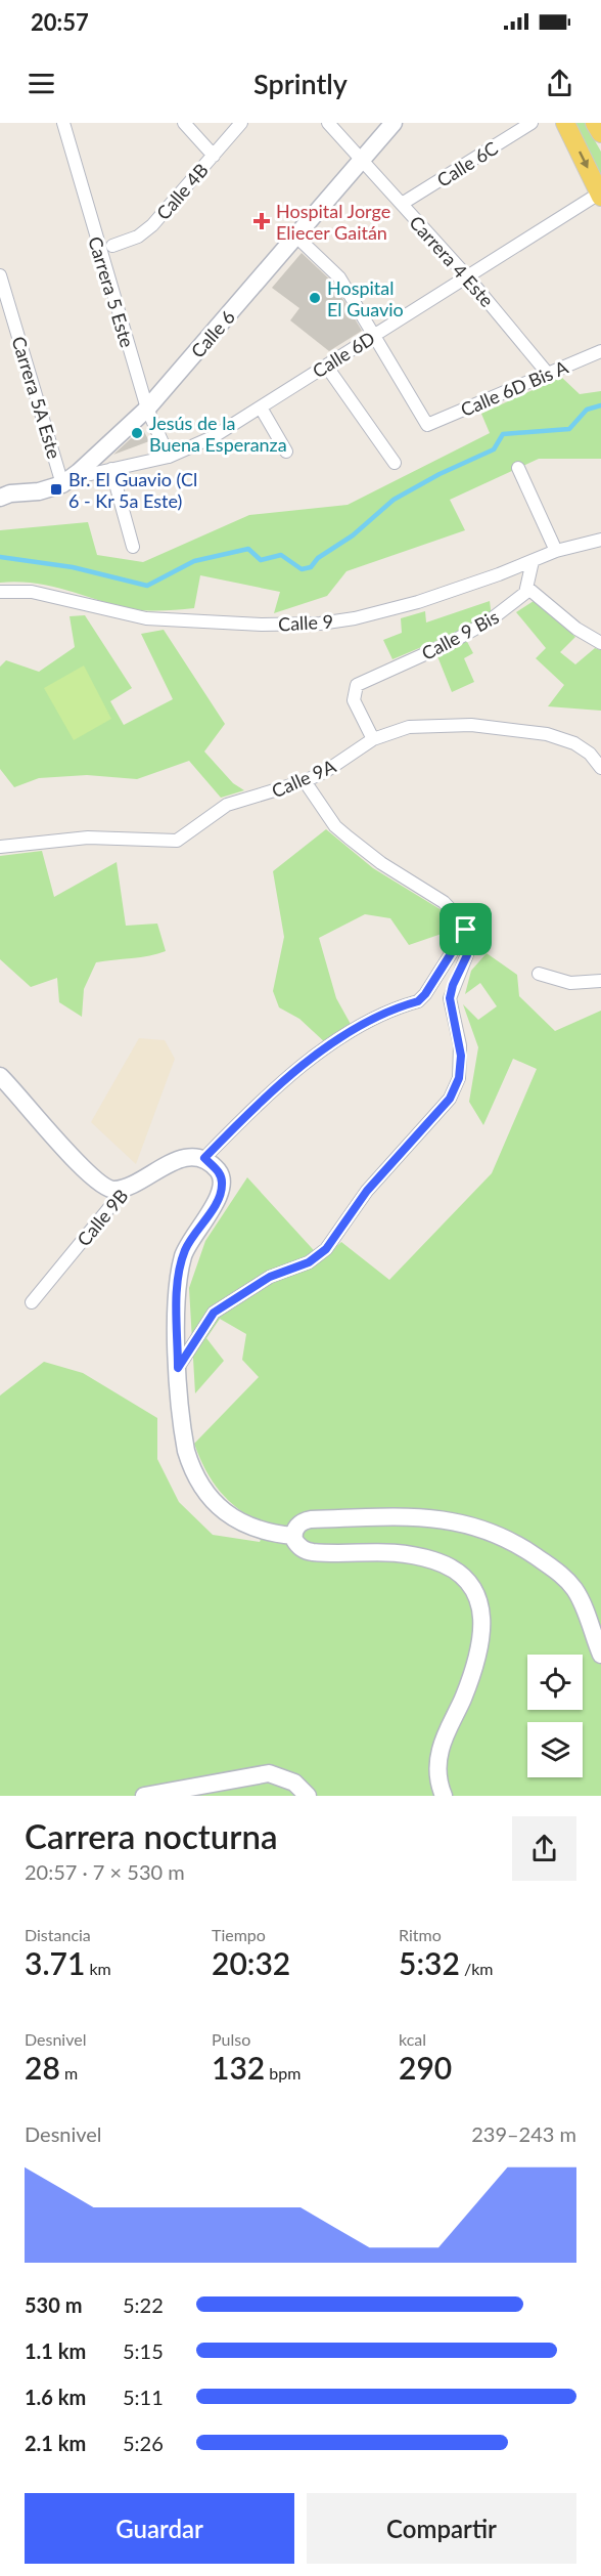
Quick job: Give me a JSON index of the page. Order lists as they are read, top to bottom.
{
  "streets": {
    "street": [
      "Calle 6C",
      "Calle 4B",
      "Carrera 4 Este",
      "Carrera 5 Este",
      "Calle 6",
      "Calle 6D",
      "Calle 6D Bis A",
      "Carrera 5A Este",
      "Calle 9",
      "Calle 9 Bis",
      "Calle 9A",
      "Calle 9B"
    ]
  },
  "crossings": [
    ["Calle 6C", "Carrera 4 Este"],
    ["Carrera 4 Este", "Calle 6"],
    ["Carrera 4 Este", "Calle 6D"],
    ["Carrera 4 Este", "Calle 6D Bis A"],
    ["Carrera 5 Este", "Calle 6"],
    ["Carrera 5 Este", "Calle 6D"],
    ["Calle 6", "Calle 6D"],
    ["Calle 6", "Carrera 5A Este"],
    ["Calle 6D", "Calle 6D Bis A"],
    ["Calle 6D", "Carrera 5A Este"],
    ["Calle 9 Bis", "Calle 9A"]
  ],
  "places": {
    "health": ["Hospital Jorge Eliecer Gaitán"],
    "other": ["Hospital El Guavio", "Jesús de la Buena Esperanza"],
    "transit": ["Br. El Guavio (Cl 6 - Kr 5a Este)"]
  },
  "page": {
    "status": "20:57",
    "header": "Sprintly",
    "heading": ["Carrera nocturna", "20:57 · 7 × 530 m"],
    "stats": [
      ["Distancia", "3.71 km"],
      ["Tiempo", "20:32"],
      ["Ritmo", "5:32 /km"],
      ["Desnivel", "28 m"],
      ["Pulso", "132 bpm"],
      ["kcal", "290"]
    ],
    "chart": ["Desnivel", "239–243 m"],
    "list": [
      {
        "name": "530 m",
        "note": "5:22"
      },
      {
        "name": "1.1 km",
        "note": "5:15"
      },
      {
        "name": "1.6 km",
        "note": "5:11"
      },
      {
        "name": "2.1 km",
        "note": "5:26"
      }
    ],
    "buttons": ["Guardar", "Compartir"]
  }
}
